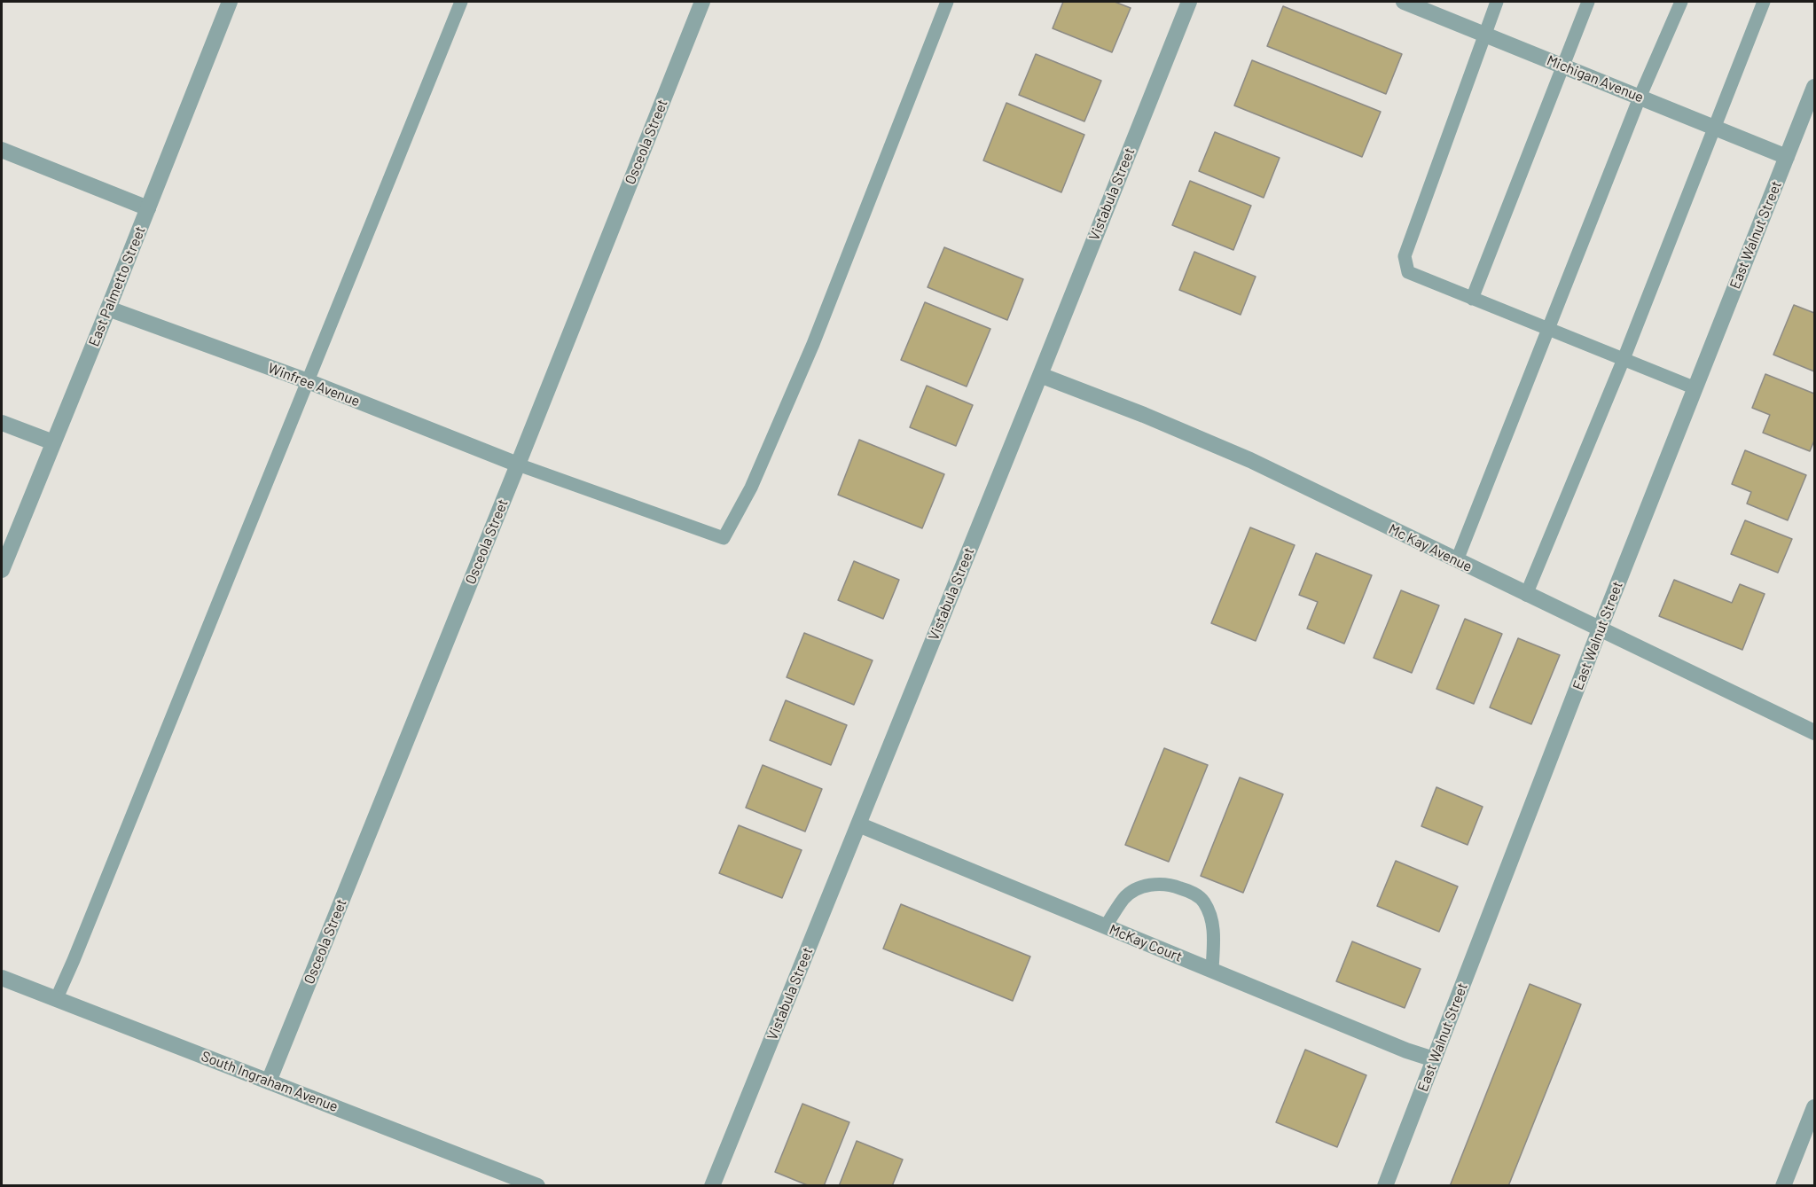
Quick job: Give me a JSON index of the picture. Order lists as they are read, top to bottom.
{
  "streets": {
    "street": [
      "Michigan Avenue",
      "Osceola Street",
      "Vistabula Street",
      "East Walnut Street",
      "East Palmetto Street",
      "Winfree Avenue",
      "Mc Kay Avenue",
      "McKay Court",
      "South Ingraham Avenue"
    ]
  },
  "crossings": [
    ["Michigan Avenue", "East Walnut Street"],
    ["Osceola Street", "Winfree Avenue"],
    ["Osceola Street", "South Ingraham Avenue"],
    ["Vistabula Street", "Mc Kay Avenue"],
    ["Vistabula Street", "McKay Court"],
    ["East Walnut Street", "Mc Kay Avenue"],
    ["East Walnut Street", "McKay Court"],
    ["East Palmetto Street", "Winfree Avenue"]
  ]
}
